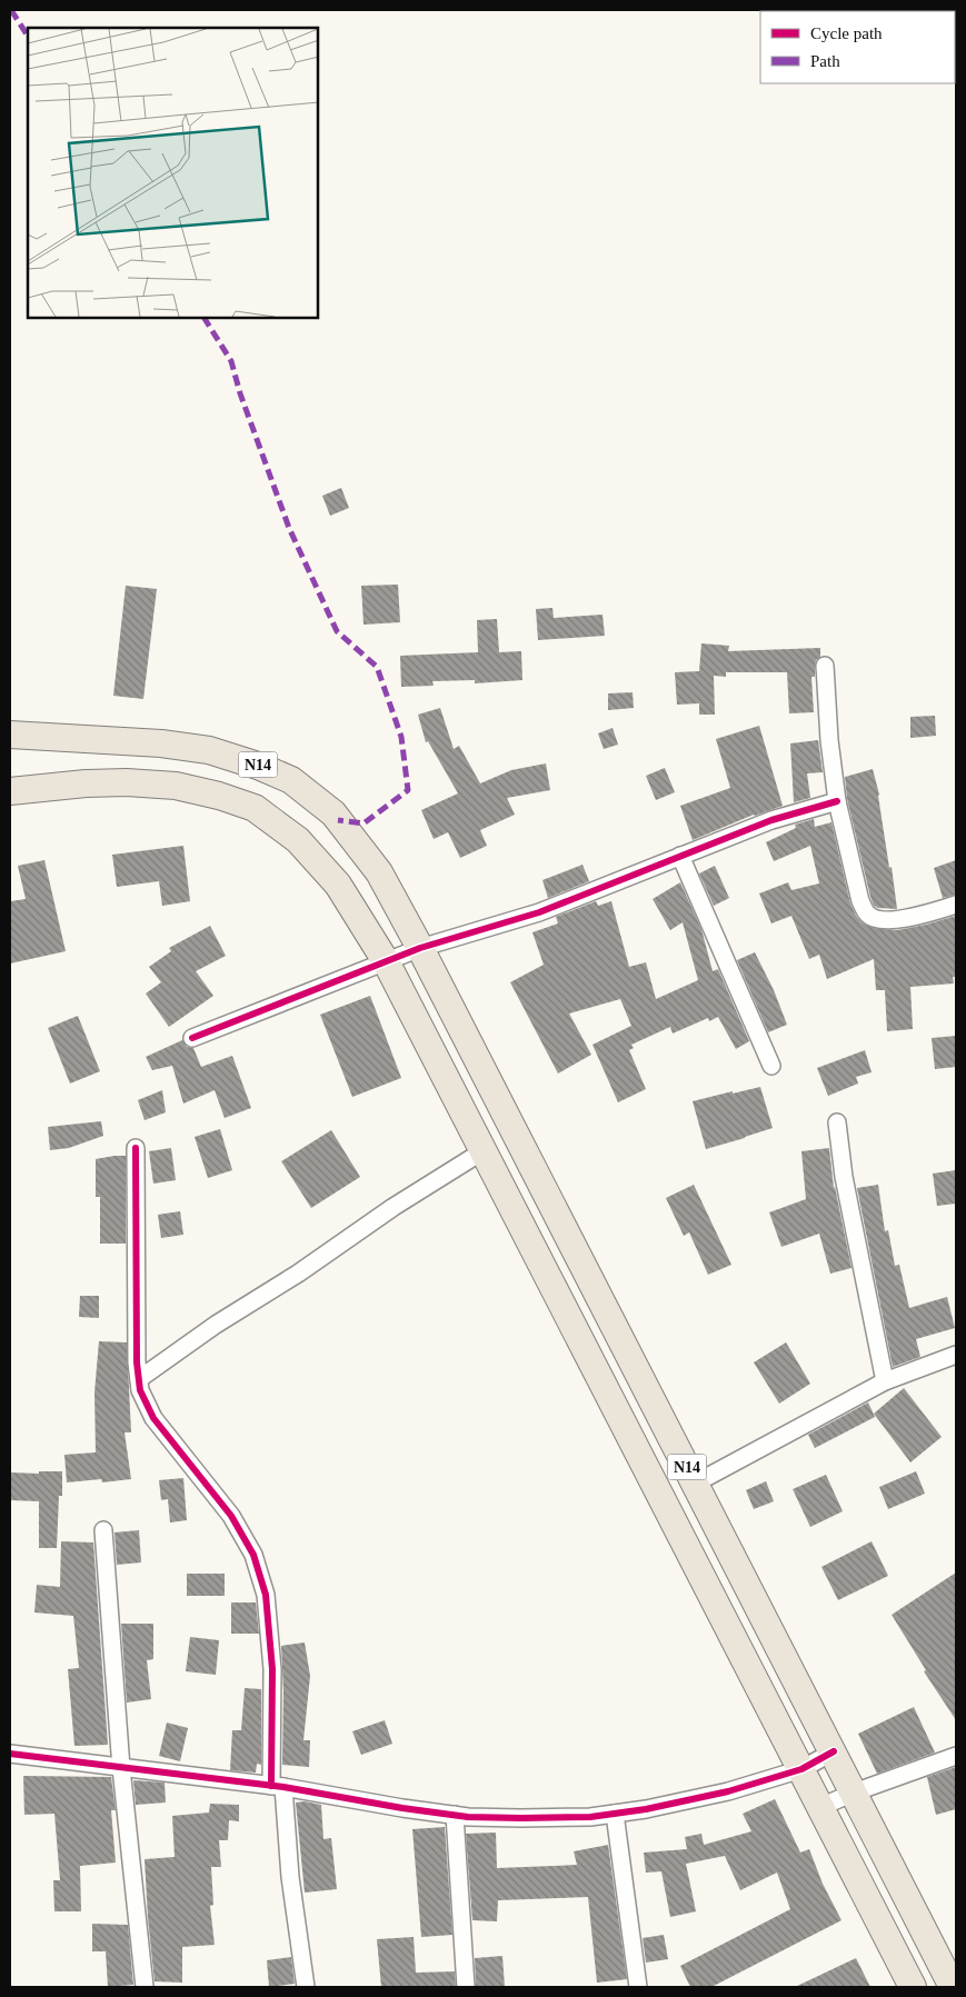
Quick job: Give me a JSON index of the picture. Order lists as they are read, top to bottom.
{
  "streets": {
    "main road": ["N14"]
  },
  "legend": ["Cycle path", "Path"]
}
